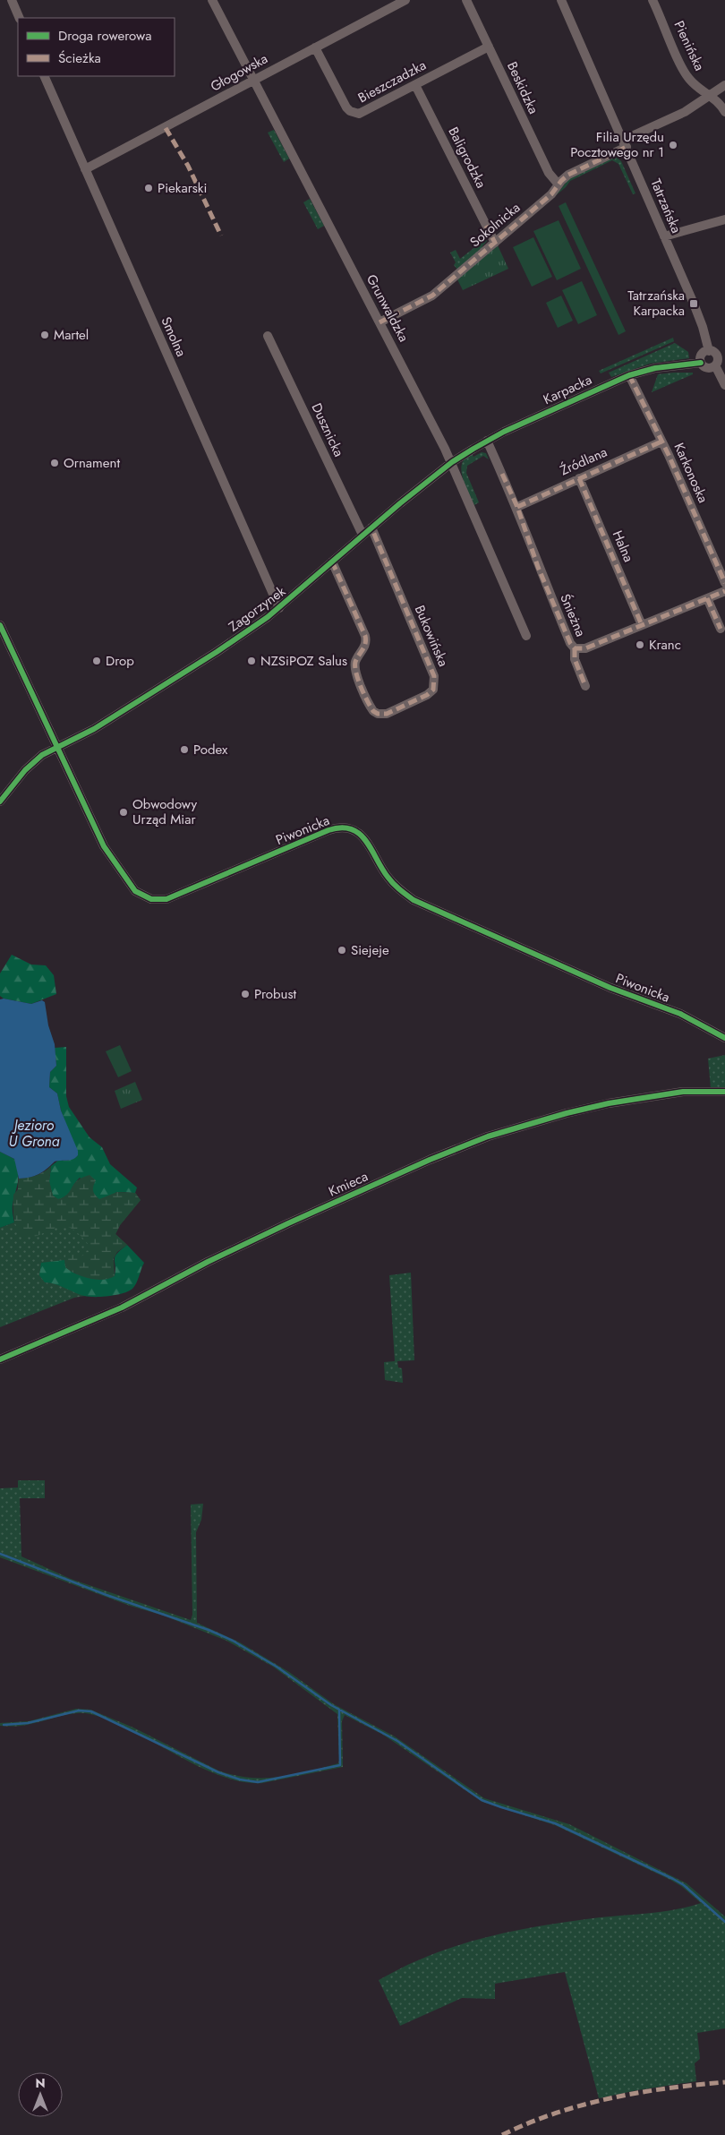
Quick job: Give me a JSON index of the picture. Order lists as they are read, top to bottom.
{
  "streets": {
    "street": [
      "Pienińska",
      "Głogowska",
      "Bieszczadzka",
      "Beskidzka",
      "Baligrodzka",
      "Tatrzańska",
      "Sokolnicka",
      "Grunwaldzka",
      "Smolna",
      "Karpacka",
      "Dusznicka",
      "Źródlana",
      "Karkonoska",
      "Halna",
      "Zagorzynek",
      "Śnieżna",
      "Bukowińska",
      "Piwonicka",
      "Kmieca"
    ]
  },
  "crossings": [
    ["Pienińska", "Sokolnicka"],
    ["Głogowska", "Bieszczadzka"],
    ["Głogowska", "Grunwaldzka"],
    ["Głogowska", "Smolna"],
    ["Bieszczadzka", "Beskidzka"],
    ["Bieszczadzka", "Baligrodzka"],
    ["Beskidzka", "Sokolnicka"],
    ["Baligrodzka", "Sokolnicka"],
    ["Tatrzańska", "Sokolnicka"],
    ["Tatrzańska", "Karpacka"],
    ["Sokolnicka", "Grunwaldzka"],
    ["Grunwaldzka", "Karpacka"],
    ["Grunwaldzka", "Zagorzynek"],
    ["Smolna", "Zagorzynek"],
    ["Karpacka", "Karkonoska"],
    ["Karpacka", "Zagorzynek"],
    ["Karpacka", "Śnieżna"],
    ["Dusznicka", "Zagorzynek"],
    ["Źródlana", "Karkonoska"],
    ["Źródlana", "Halna"],
    ["Źródlana", "Śnieżna"],
    ["Halna", "Śnieżna"],
    ["Zagorzynek", "Bukowińska"],
    ["Zagorzynek", "Piwonicka"]
  ],
  "water": ["Jezioro U Grona"],
  "places": {
    "other": [
      "Filia Urzędu Pocztowego nr 1",
      "Piekarski",
      "Martel",
      "Ornament",
      "Kranc",
      "Drop",
      "NZSiPOZ Salus",
      "Podex",
      "Obwodowy Urząd Miar",
      "Siejeje",
      "Probust"
    ],
    "transit": ["Tatrzańska Karpacka"]
  },
  "legend": ["Droga rowerowa", "Ścieżka"],
  "north": "top"
}
